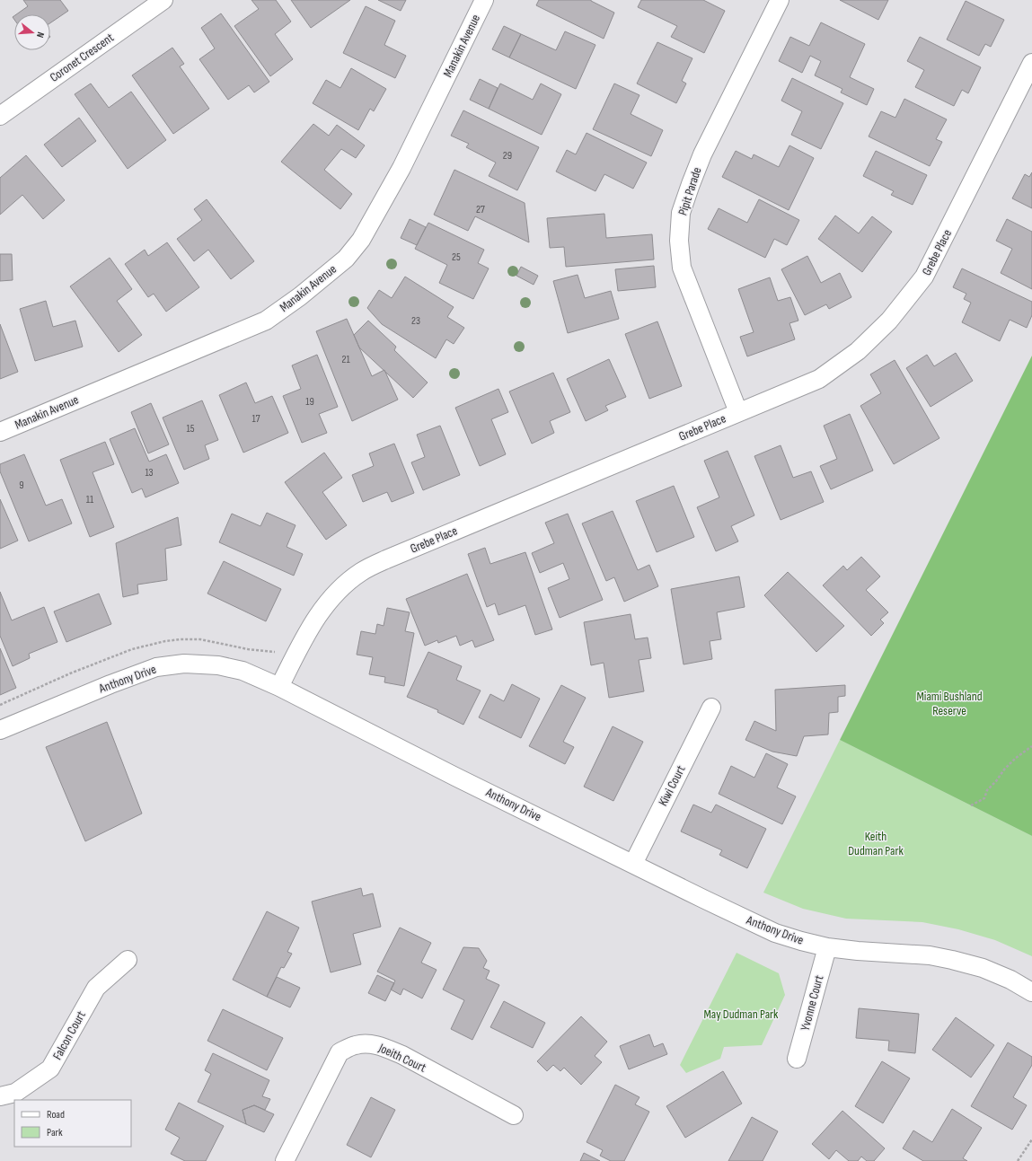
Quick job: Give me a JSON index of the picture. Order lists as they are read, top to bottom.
{
  "streets": {
    "street": [
      "Manakin Avenue",
      "Coronet Crescent",
      "Pipit Parade",
      "Grebe Place",
      "Anthony Drive",
      "Kiwi Court",
      "Yvonne Court",
      "Falcon Court",
      "Joeith Court"
    ]
  },
  "crossings": [
    ["Pipit Parade", "Grebe Place"],
    ["Grebe Place", "Anthony Drive"],
    ["Anthony Drive", "Kiwi Court"],
    ["Anthony Drive", "Yvonne Court"]
  ],
  "parks": ["Miami Bushland Reserve", "Keith Dudman Park", "May Dudman Park"],
  "house_numbers": [
    "29",
    "27",
    "25",
    "23",
    "21",
    "19",
    "17",
    "15",
    "13",
    "9",
    "11"
  ],
  "legend": ["Road", "Park"],
  "north": "right"
}
